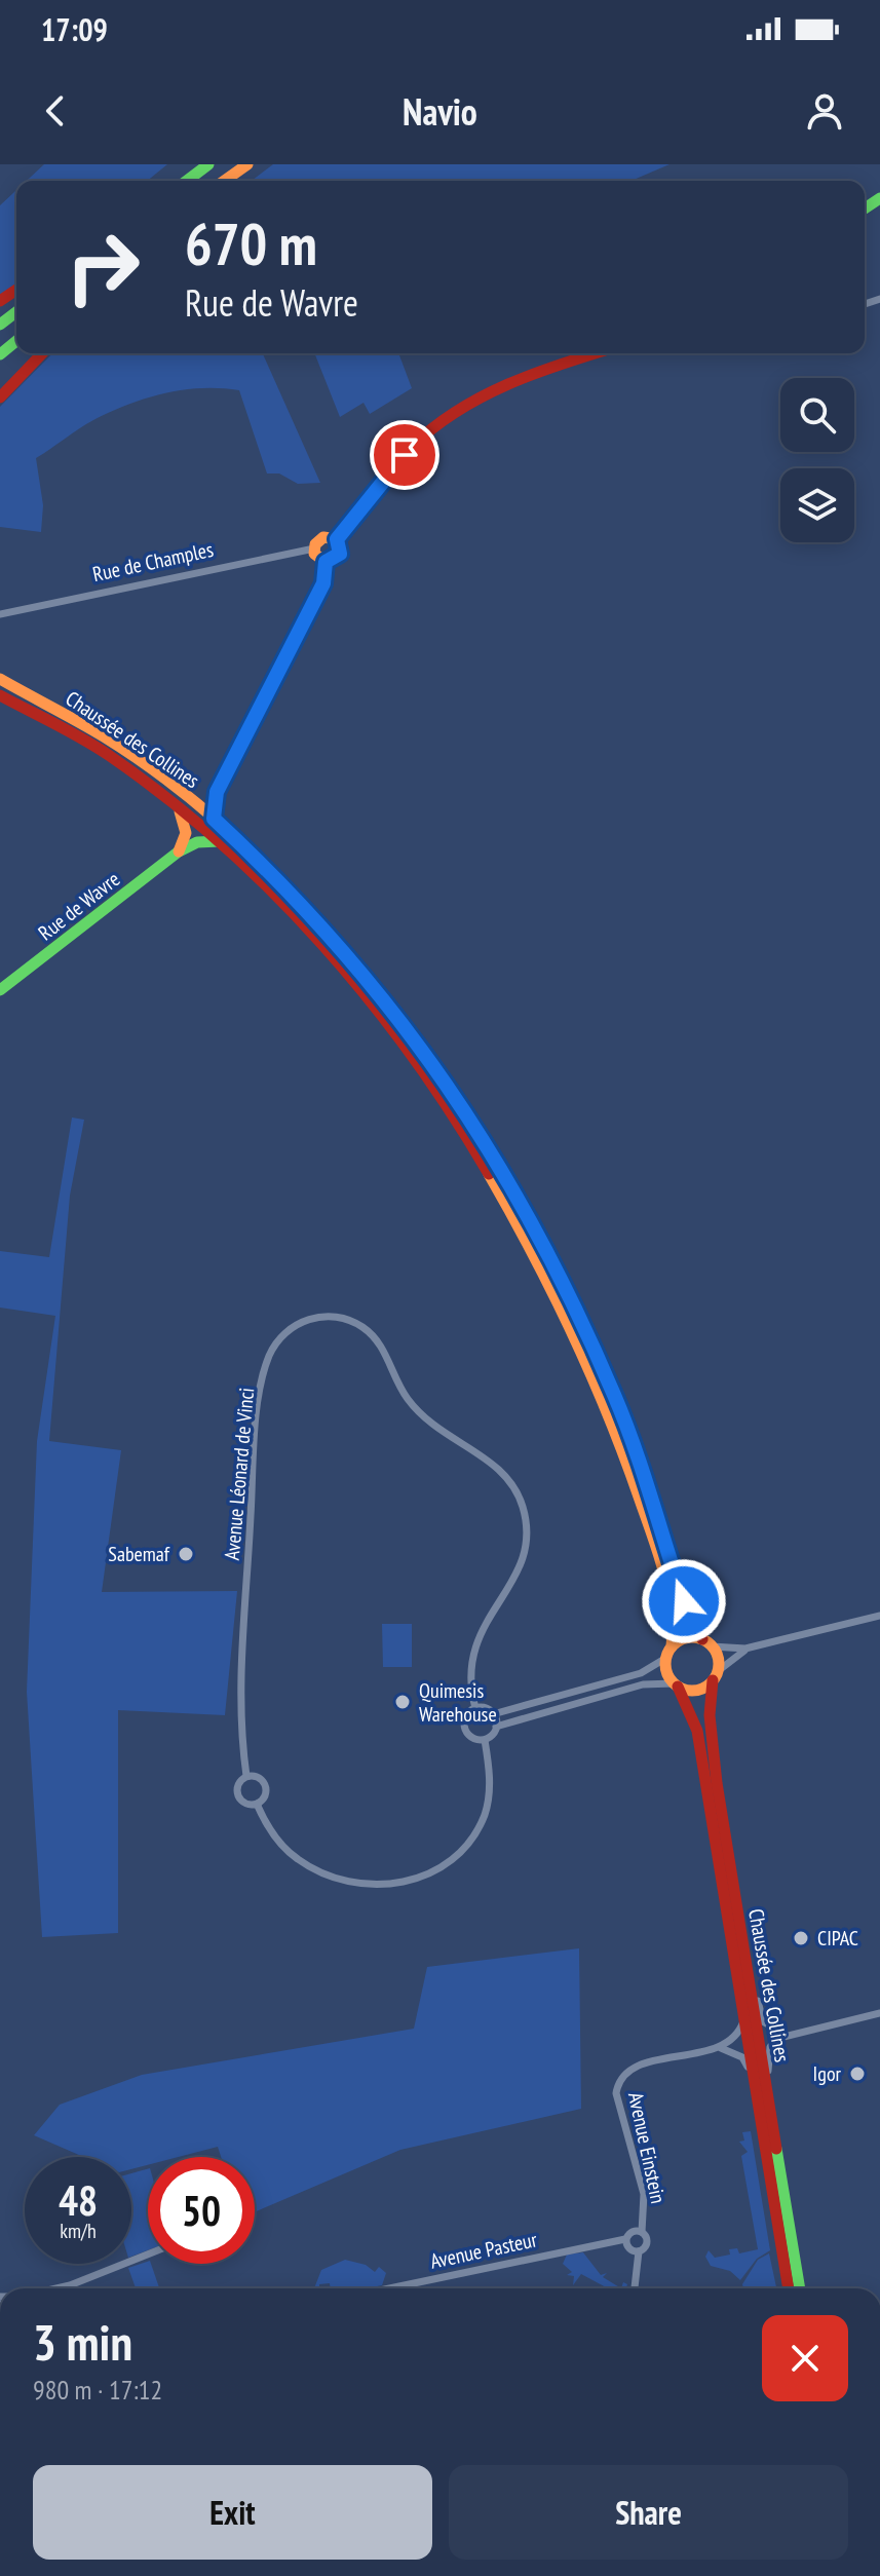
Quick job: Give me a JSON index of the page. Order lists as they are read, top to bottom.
{
  "streets": {
    "main road": ["Rue de Champles", "Chaussée des Collines", "Rue de Wavre"],
    "street": ["Avenue Léonard de Vinci", "Avenue Einstein", "Avenue Pasteur"]
  },
  "crossings": [
    ["Avenue Einstein", "Avenue Pasteur"]
  ],
  "places": [
    "Sabemaf",
    "Quimesis Warehouse",
    "CIPAC",
    "Igor"
  ],
  "page": {
    "status": "17:09",
    "header": "Navio",
    "turn": ["670 m", "Rue de Wavre"],
    "speed": "48 km/h",
    "limit": "50",
    "heading": ["3 min", "980 m · 17:12"],
    "buttons": ["Exit", "Share"]
  }
}
